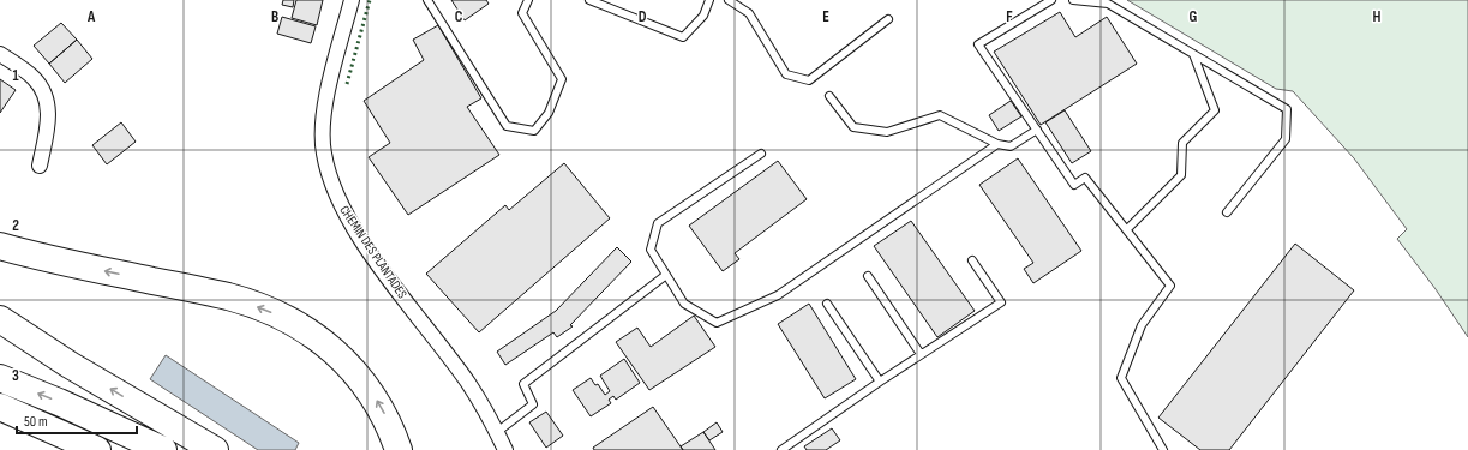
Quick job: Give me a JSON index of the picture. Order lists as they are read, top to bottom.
{
  "streets": {
    "street": ["CHEMIN DES PLANTADES"]
  },
  "scale_bar": "50 m",
  "grid": {
    "columns": [
      "A",
      "B",
      "C",
      "D",
      "E",
      "F",
      "G",
      "H"
    ],
    "rows": ["1", "2", "3"]
  }
}
